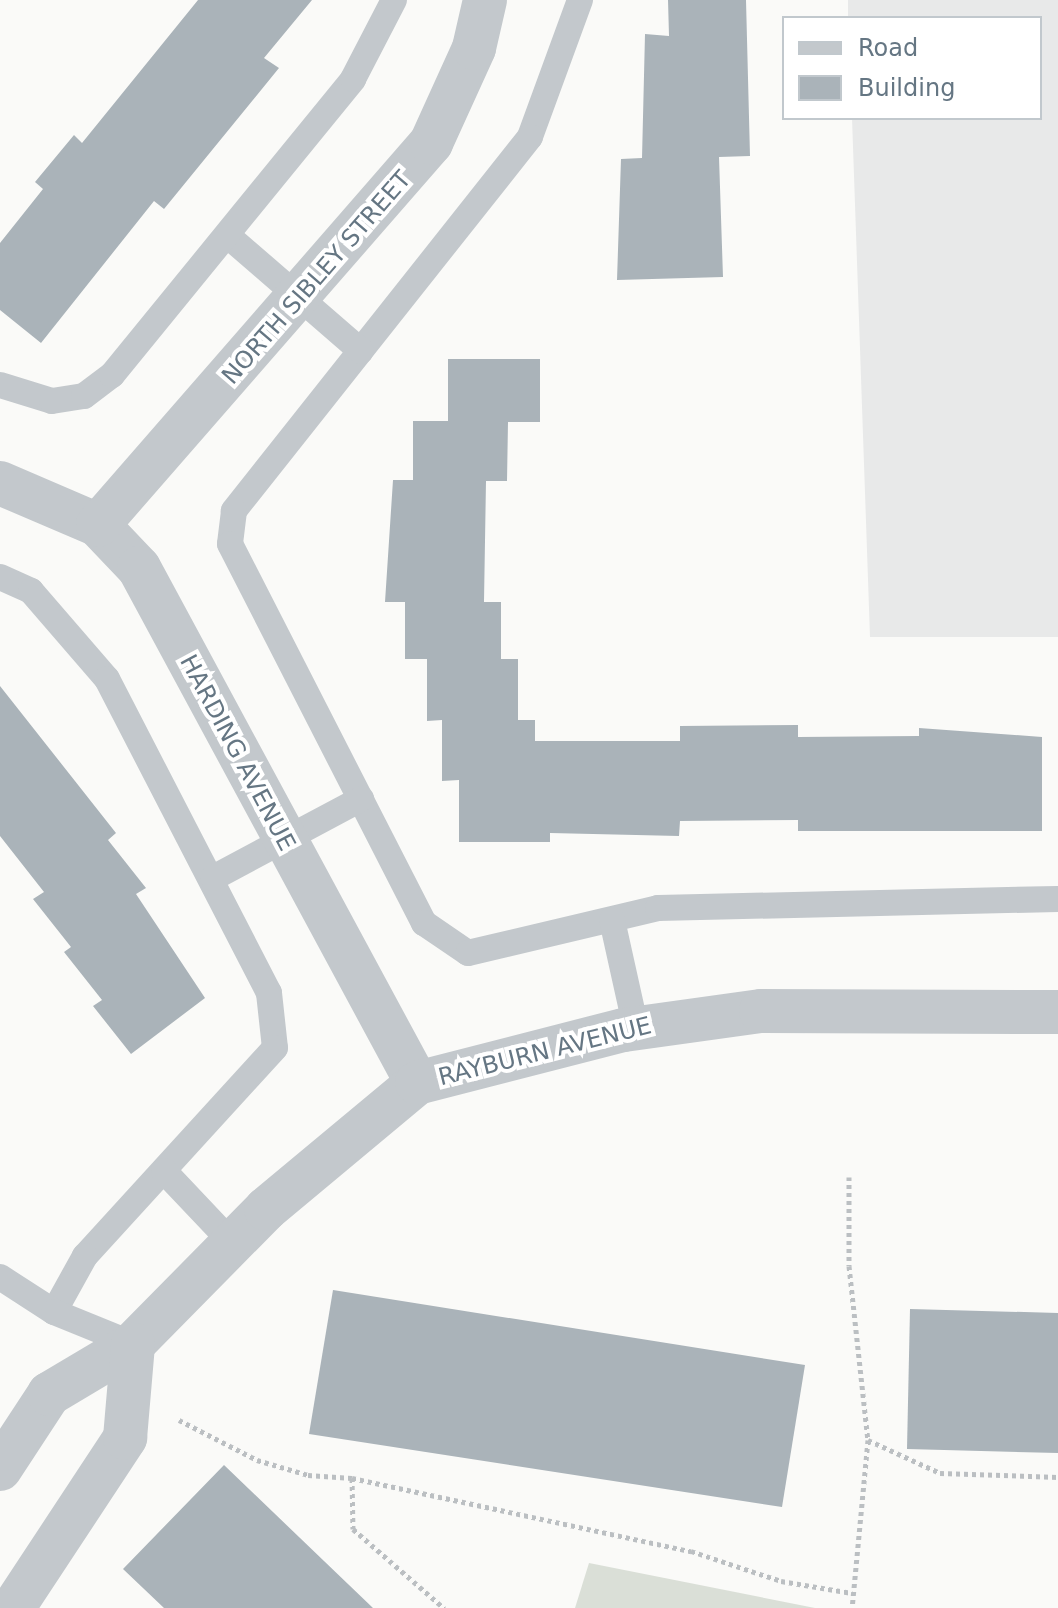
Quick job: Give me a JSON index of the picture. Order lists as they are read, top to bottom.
{
  "streets": {
    "street": ["NORTH SIBLEY STREET", "HARDING AVENUE", "RAYBURN AVENUE"]
  },
  "crossings": [
    ["NORTH SIBLEY STREET", "HARDING AVENUE"],
    ["HARDING AVENUE", "RAYBURN AVENUE"]
  ],
  "legend": ["Road", "Building"]
}
